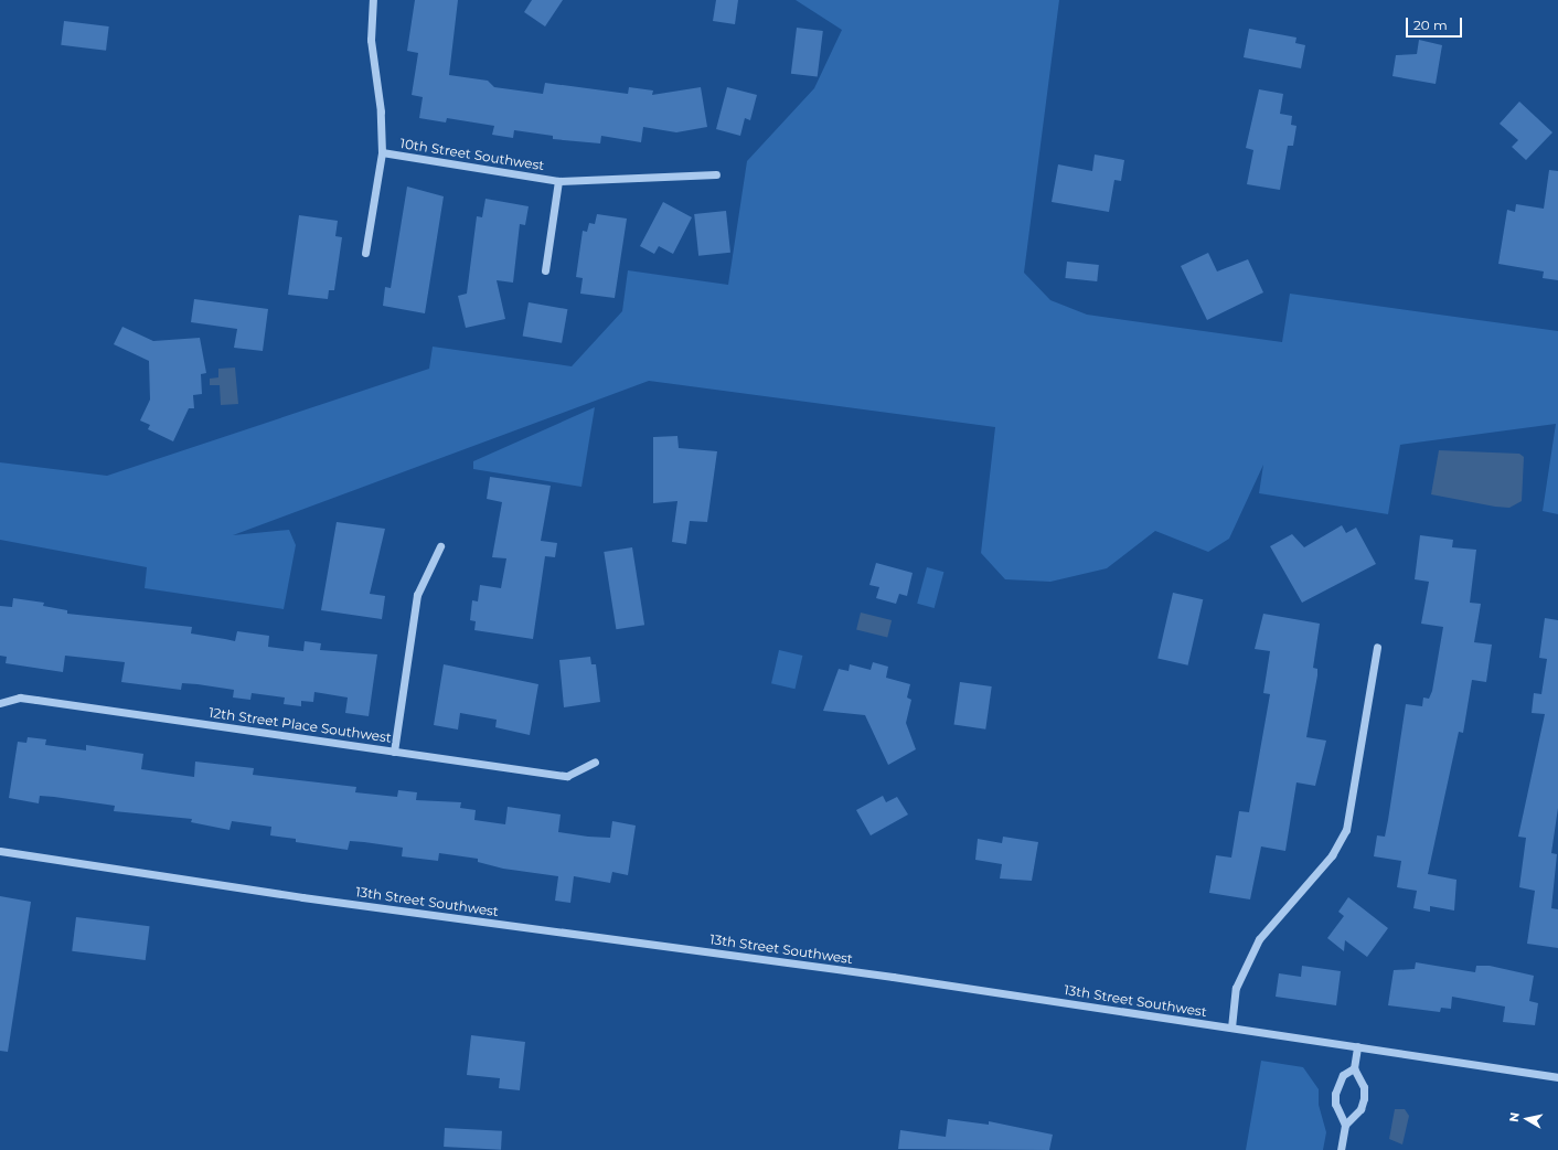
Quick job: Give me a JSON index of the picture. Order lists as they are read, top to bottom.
{
  "streets": {
    "street": ["10th Street Southwest", "12th Street Place Southwest", "13th Street Southwest"]
  },
  "scale_bar": "20 m",
  "north": "left"
}
